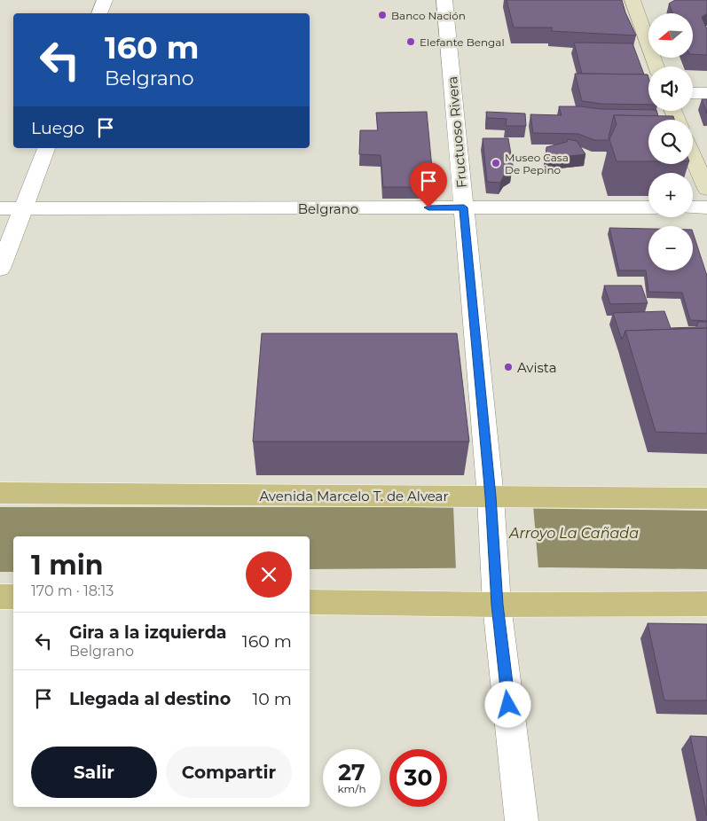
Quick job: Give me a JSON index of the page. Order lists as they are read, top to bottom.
{
  "streets": {
    "main road": ["Avenida Marcelo T. de Alvear"],
    "street": ["Fructuoso Rivera", "Belgrano"]
  },
  "crossings": [
    ["Fructuoso Rivera", "Belgrano"],
    ["Fructuoso Rivera", "Avenida Marcelo T. de Alvear"]
  ],
  "water": ["Arroyo La Cañada"],
  "places": [
    "Banco Nación",
    "Elefante Bengal",
    "Museo Casa De Pepino",
    "Avista"
  ],
  "north": "left",
  "page": {
    "map_buttons": ["+", "−"],
    "turn": ["160 m", "Belgrano"],
    "then": "Luego",
    "heading": ["1 min", "170 m · 18:13"],
    "list": [
      {
        "name": "Gira a la izquierda",
        "note": "Belgrano",
        "value": "160 m"
      },
      {
        "name": "Llegada al destino",
        "value": "10 m"
      }
    ],
    "buttons": ["Salir", "Compartir"],
    "speed": "27 km/h",
    "limit": "30"
  }
}
